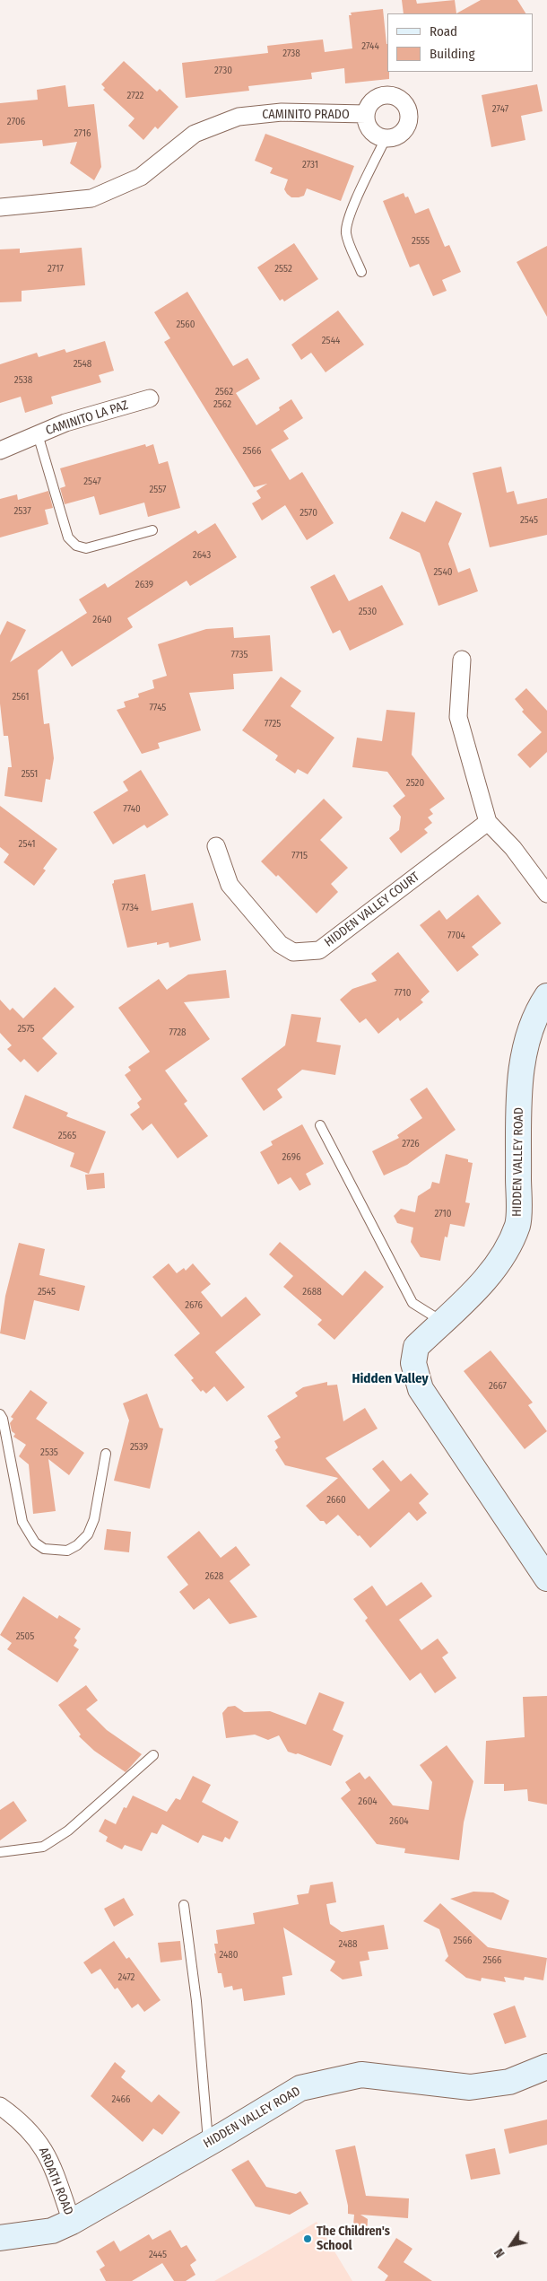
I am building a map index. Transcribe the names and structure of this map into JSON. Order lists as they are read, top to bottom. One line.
{"streets":{"street":["CAMINITO PRADO","CAMINITO LA PAZ","HIDDEN VALLEY COURT","HIDDEN VALLEY ROAD","ARDATH ROAD"]},"crossings":[["HIDDEN VALLEY ROAD","ARDATH ROAD"]],"districts":["Hidden Valley"],"places":["The Children's School"],"house_numbers":["2744","2738","2730","2722","2747","2706","2716","2731","2555","2717","2552","2560","2544","2548","2538","2562","2562","2566","2547","2557","2537","2570","2545","2643","2540","2639","2530","2640","7735","2561","7745","7725","2551","2520","7740","2541","7715","7734","7704","7710","2575","7728","2565","2726","2696","2710","2545","2688","2676","2667","2539","2535","2660","2628","2505","2604","2604","2566","2488","2480","2566","2472","2466","2445"],"legend":["Road","Building"],"north":"bottom left"}
